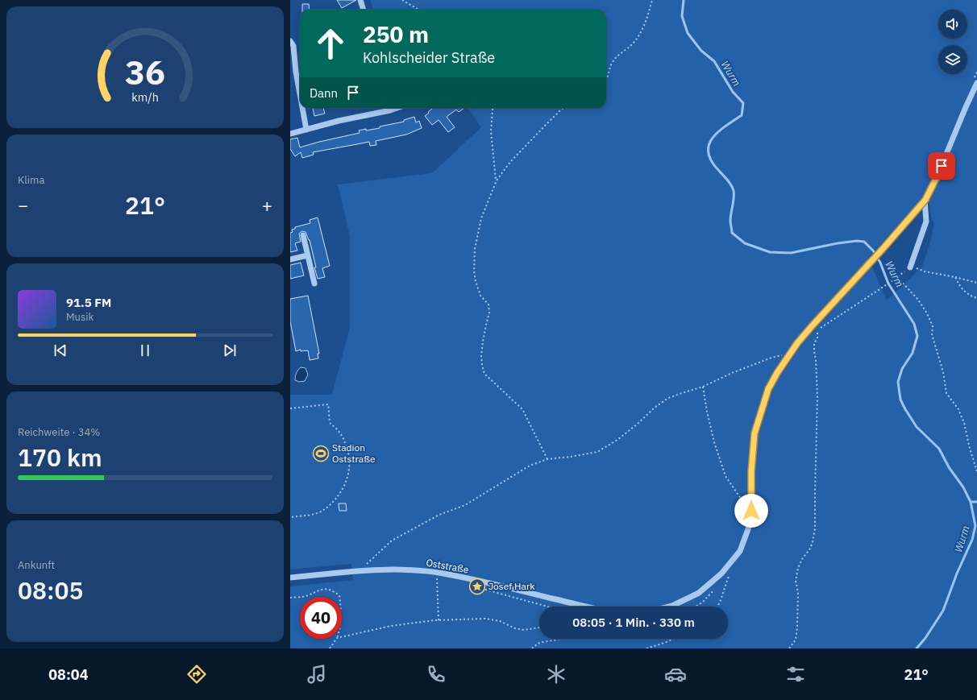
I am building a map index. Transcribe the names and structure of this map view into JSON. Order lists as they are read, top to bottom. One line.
{"streets":{"street":["Oststraße"]},"water":["Wurm"],"places":{"sports":["Stadion Oststraße"],"place":["Josef Hark"]},"page":{"turn":["250 m","Kohlscheider Straße"],"then":"Dann","tile":["Klima",["Reichweite · 34%","170 km"],["Ankunft","08:05"]],"heat":["−","21°","+"],"song":["91.5 FM","Musik"],"limit":"40","trip":"08:05 · 1 Min. · 330 m","tabs":["08:04","21°"],"gauge":["36","km/h"]}}
